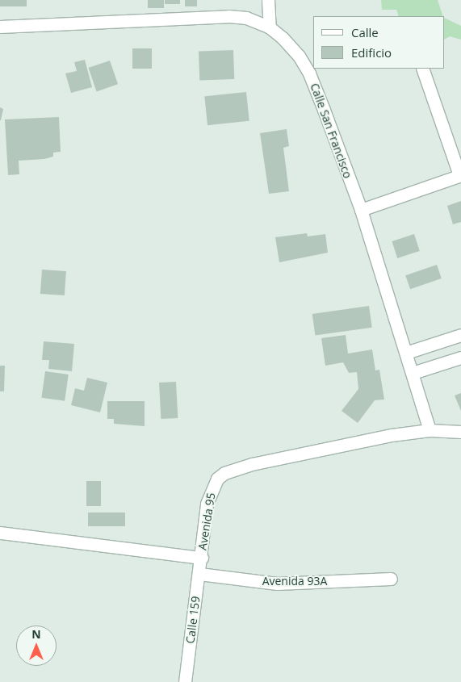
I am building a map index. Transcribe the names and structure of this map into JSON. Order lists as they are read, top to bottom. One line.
{"streets":{"street":["Calle San Francisco","Avenida 95","Avenida 93A","Calle 159"]},"crossings":[["Calle San Francisco","Avenida 95"],["Avenida 95","Calle 159"],["Avenida 93A","Calle 159"]],"legend":["Calle","Edificio"],"north":"top"}
